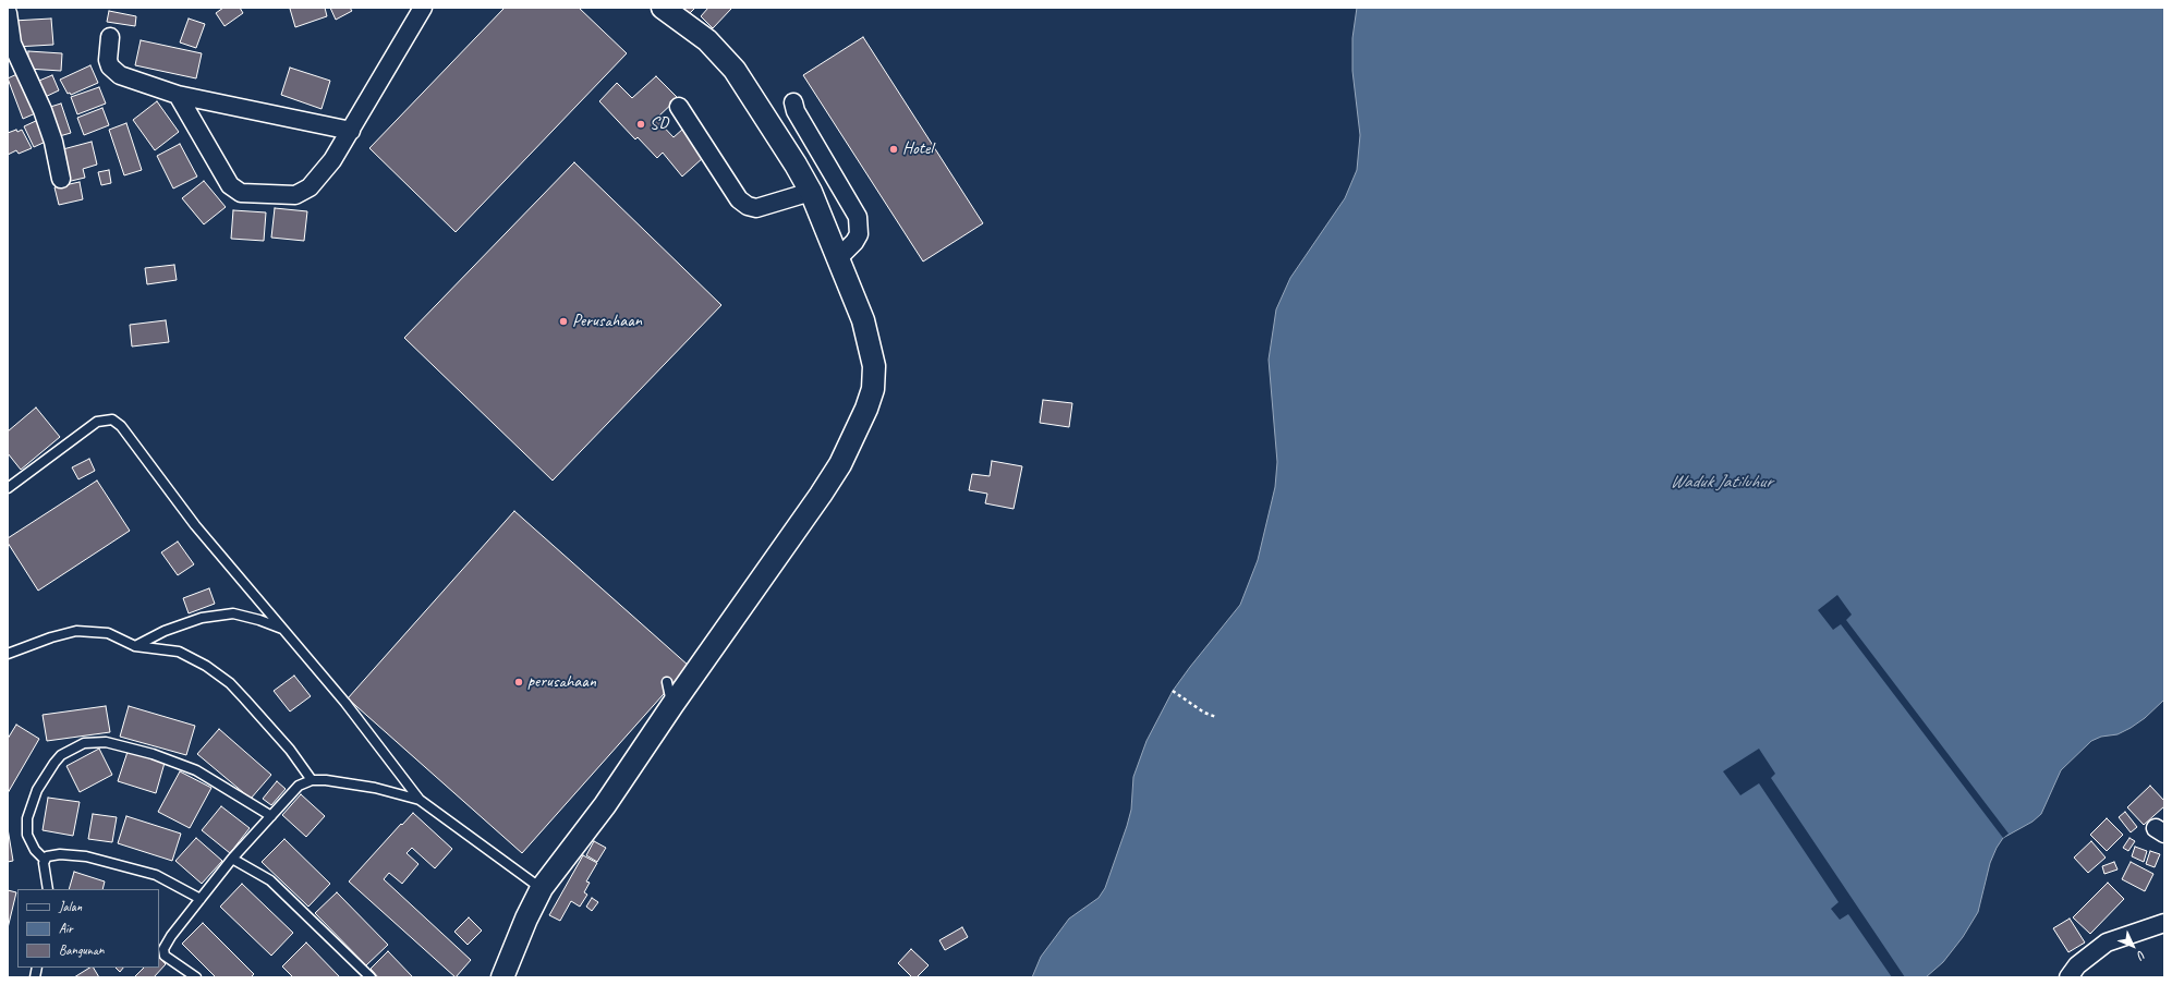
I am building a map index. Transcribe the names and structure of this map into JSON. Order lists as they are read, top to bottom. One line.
{"water":["Waduk Jatiluhur"],"places":["SD","Hotel","Perusahaan","perusahaan"],"legend":["Jalan","Air","Bangunan"],"north":"bottom right"}
